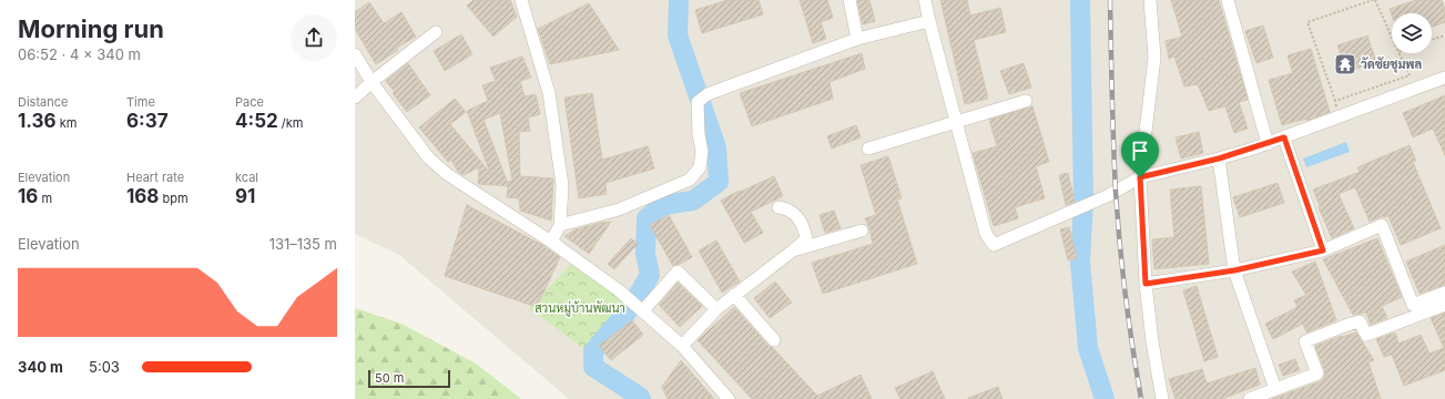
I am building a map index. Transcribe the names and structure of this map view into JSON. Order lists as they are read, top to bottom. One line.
{"parks":["สวนหมู่บ้านพัฒนา"],"places":{"temple":["วัดชัยชุมพล"]},"scale_bar":"50 m","page":{"heading":["Morning run","06:52 · 4 × 340 m"],"stats":[["Distance","1.36 km"],["Time","6:37"],["Pace","4:52 /km"],["Elevation","16 m"],["Heart rate","168 bpm"],["kcal","91"]],"chart":["Elevation","131–135 m"],"list":[{"name":"340 m","note":"5:03"}],"scale":"50 m"}}
